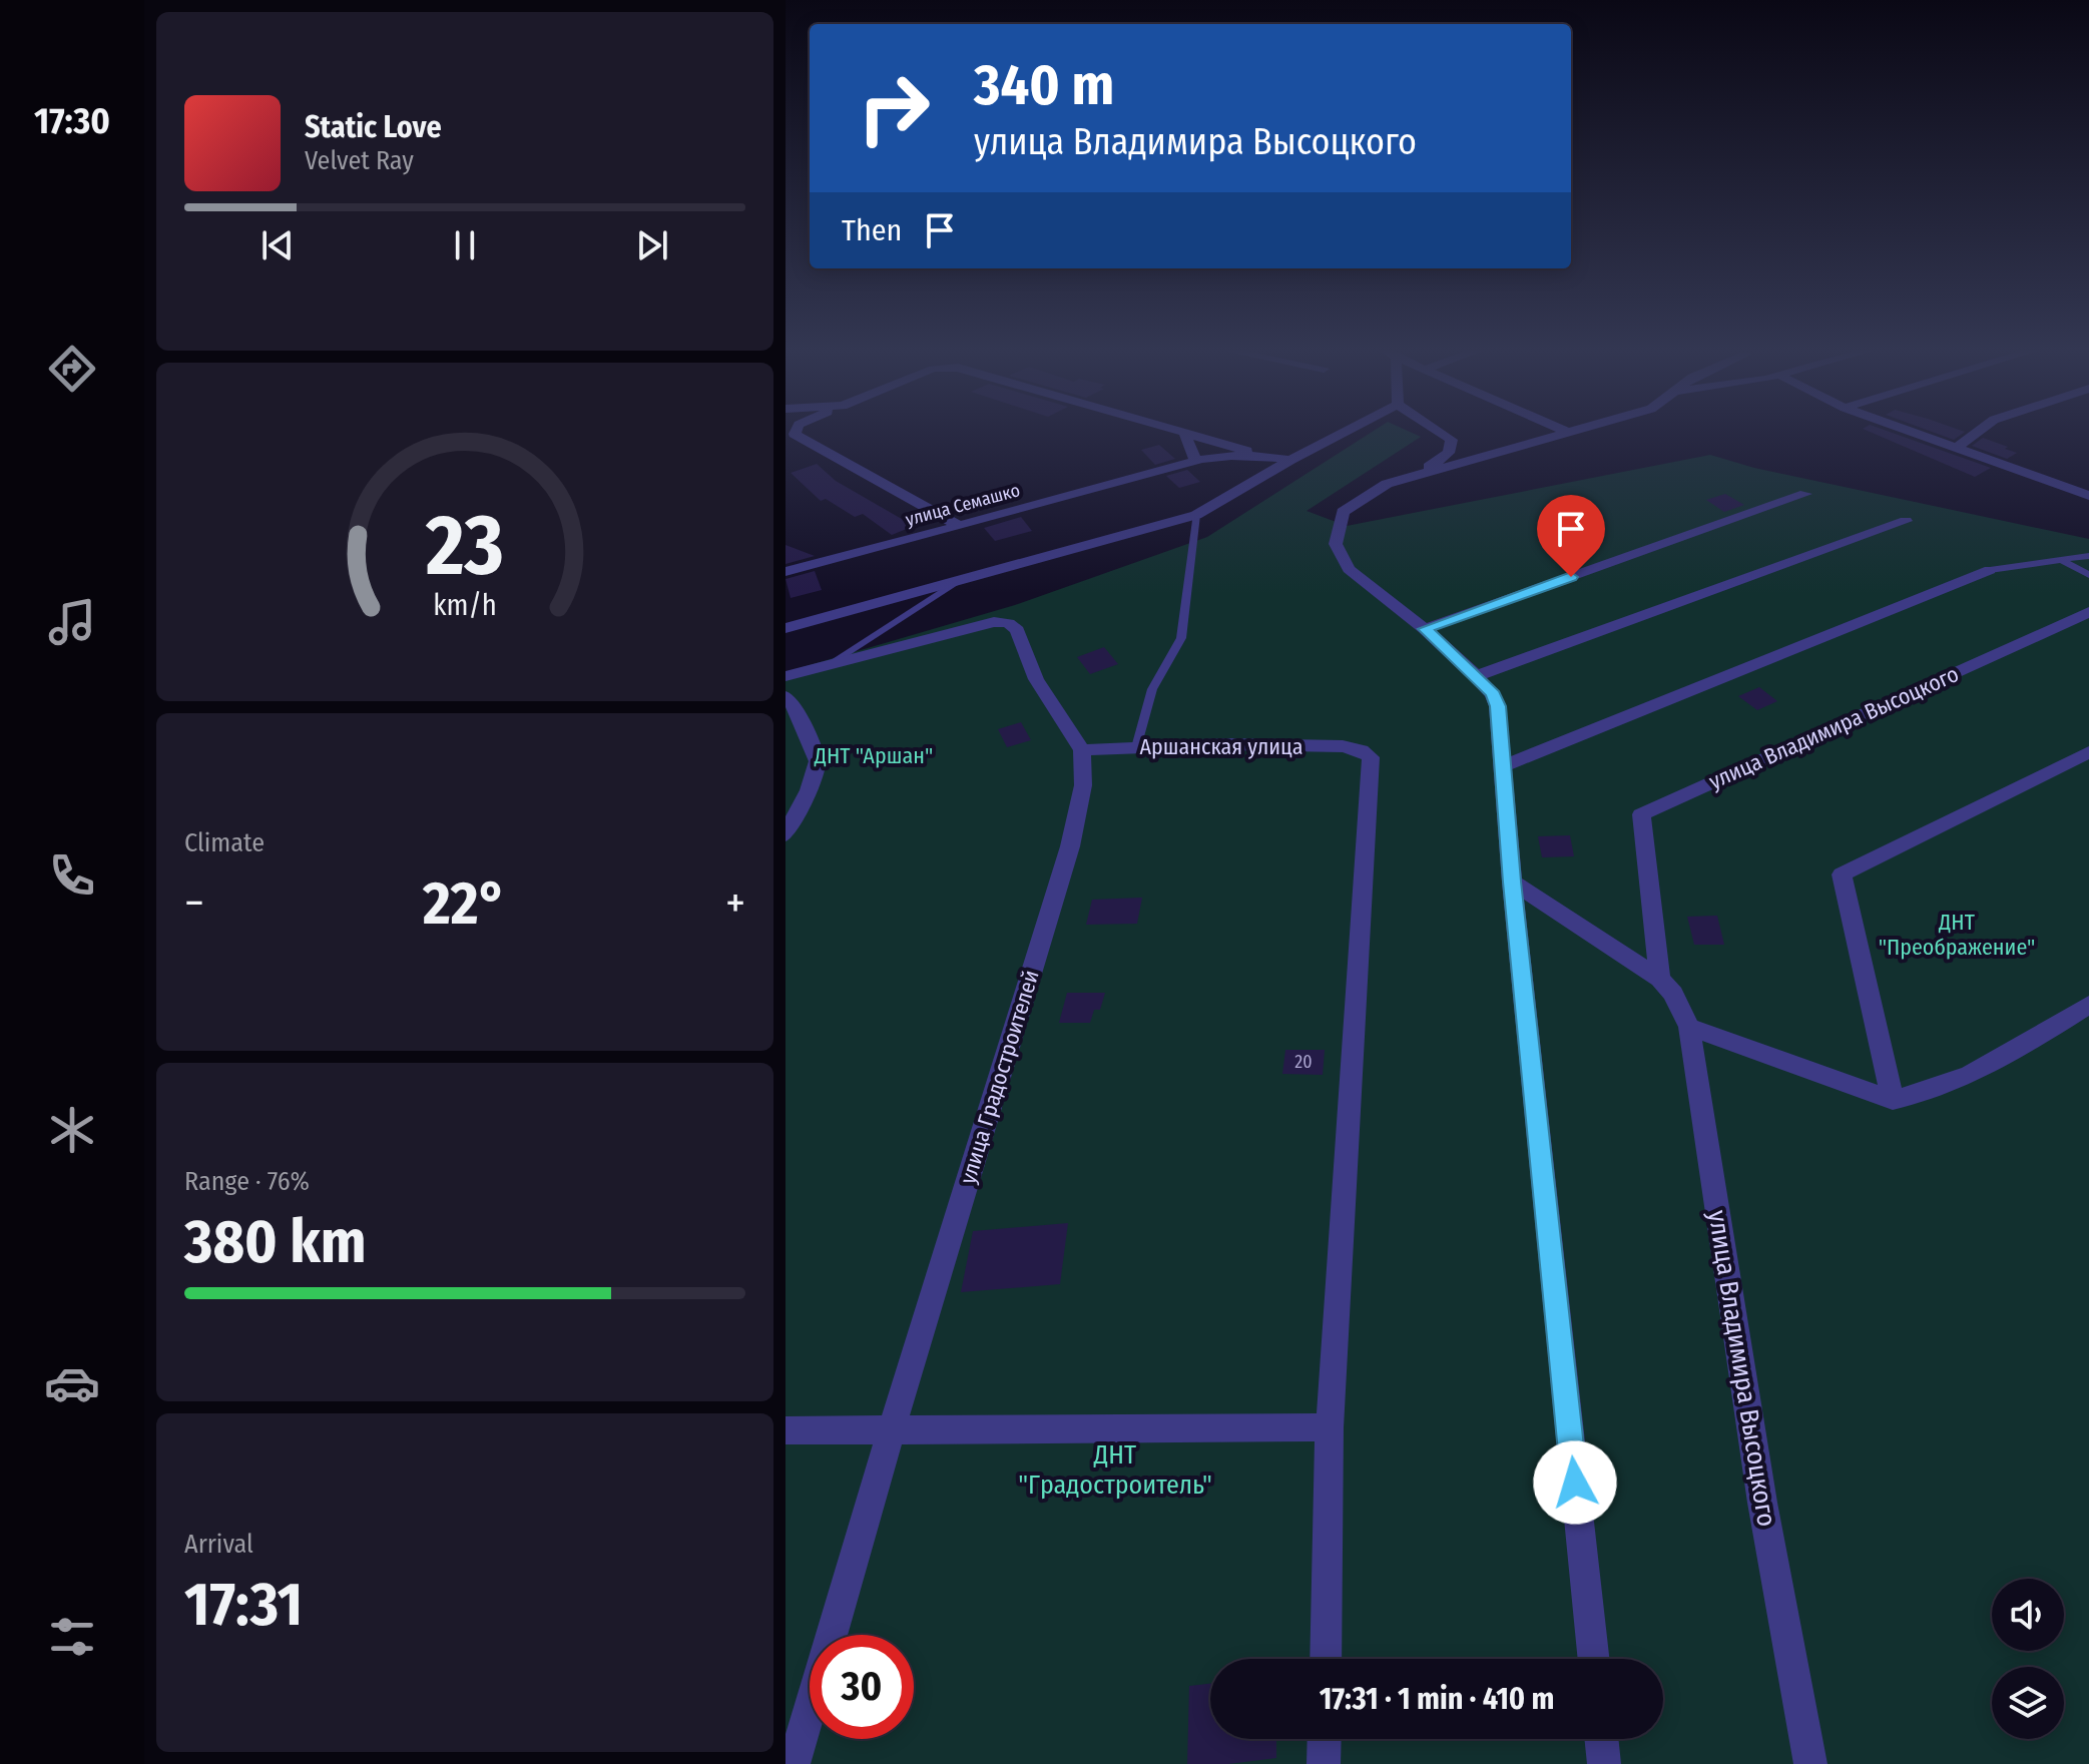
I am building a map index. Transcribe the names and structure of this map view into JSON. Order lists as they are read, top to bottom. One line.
{"streets":{"street":["улица Семашко","улица Владимира Высоцкого","Аршанская улица","улица Градостроителей"]},"crossings":[["Аршанская улица","улица Градостроителей"]],"parks":["ДНТ \"Аршан\"","ДНТ \"Преображение\"","ДНТ \"Градостроитель\""],"house_numbers":["20"],"page":{"tabs":"17:30","turn":["340 m","улица Владимира Высоцкого"],"song":["Static Love","Velvet Ray"],"then":"Then","tile":["Climate",["Range · 76%","380 km"],["Arrival","17:31"]],"heat":["−","22°","+"],"limit":"30","trip":"17:31 · 1 min · 410 m","gauge":["23","km/h"]}}
